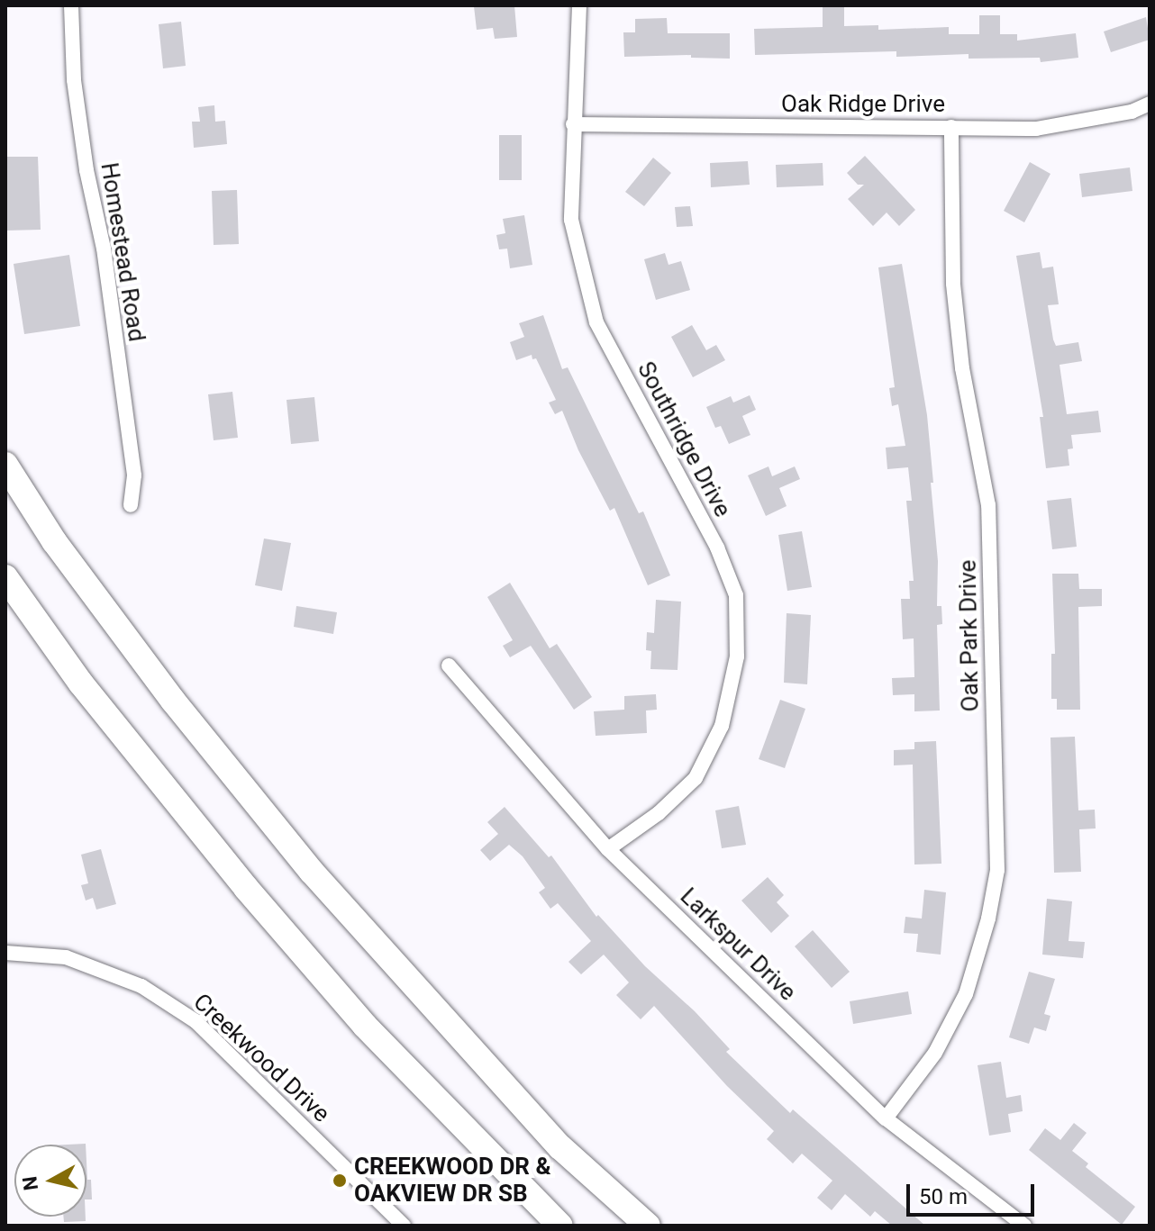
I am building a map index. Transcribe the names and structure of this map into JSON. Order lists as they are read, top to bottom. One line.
{"streets":{"street":["Oak Ridge Drive","Homestead Road","Southridge Drive","Oak Park Drive","Larkspur Drive","Creekwood Drive"]},"crossings":[["Oak Ridge Drive","Southridge Drive"],["Oak Ridge Drive","Oak Park Drive"],["Southridge Drive","Larkspur Drive"],["Oak Park Drive","Larkspur Drive"]],"places":["CREEKWOOD DR & OAKVIEW DR SB"],"scale_bar":"50 m","north":"left"}
